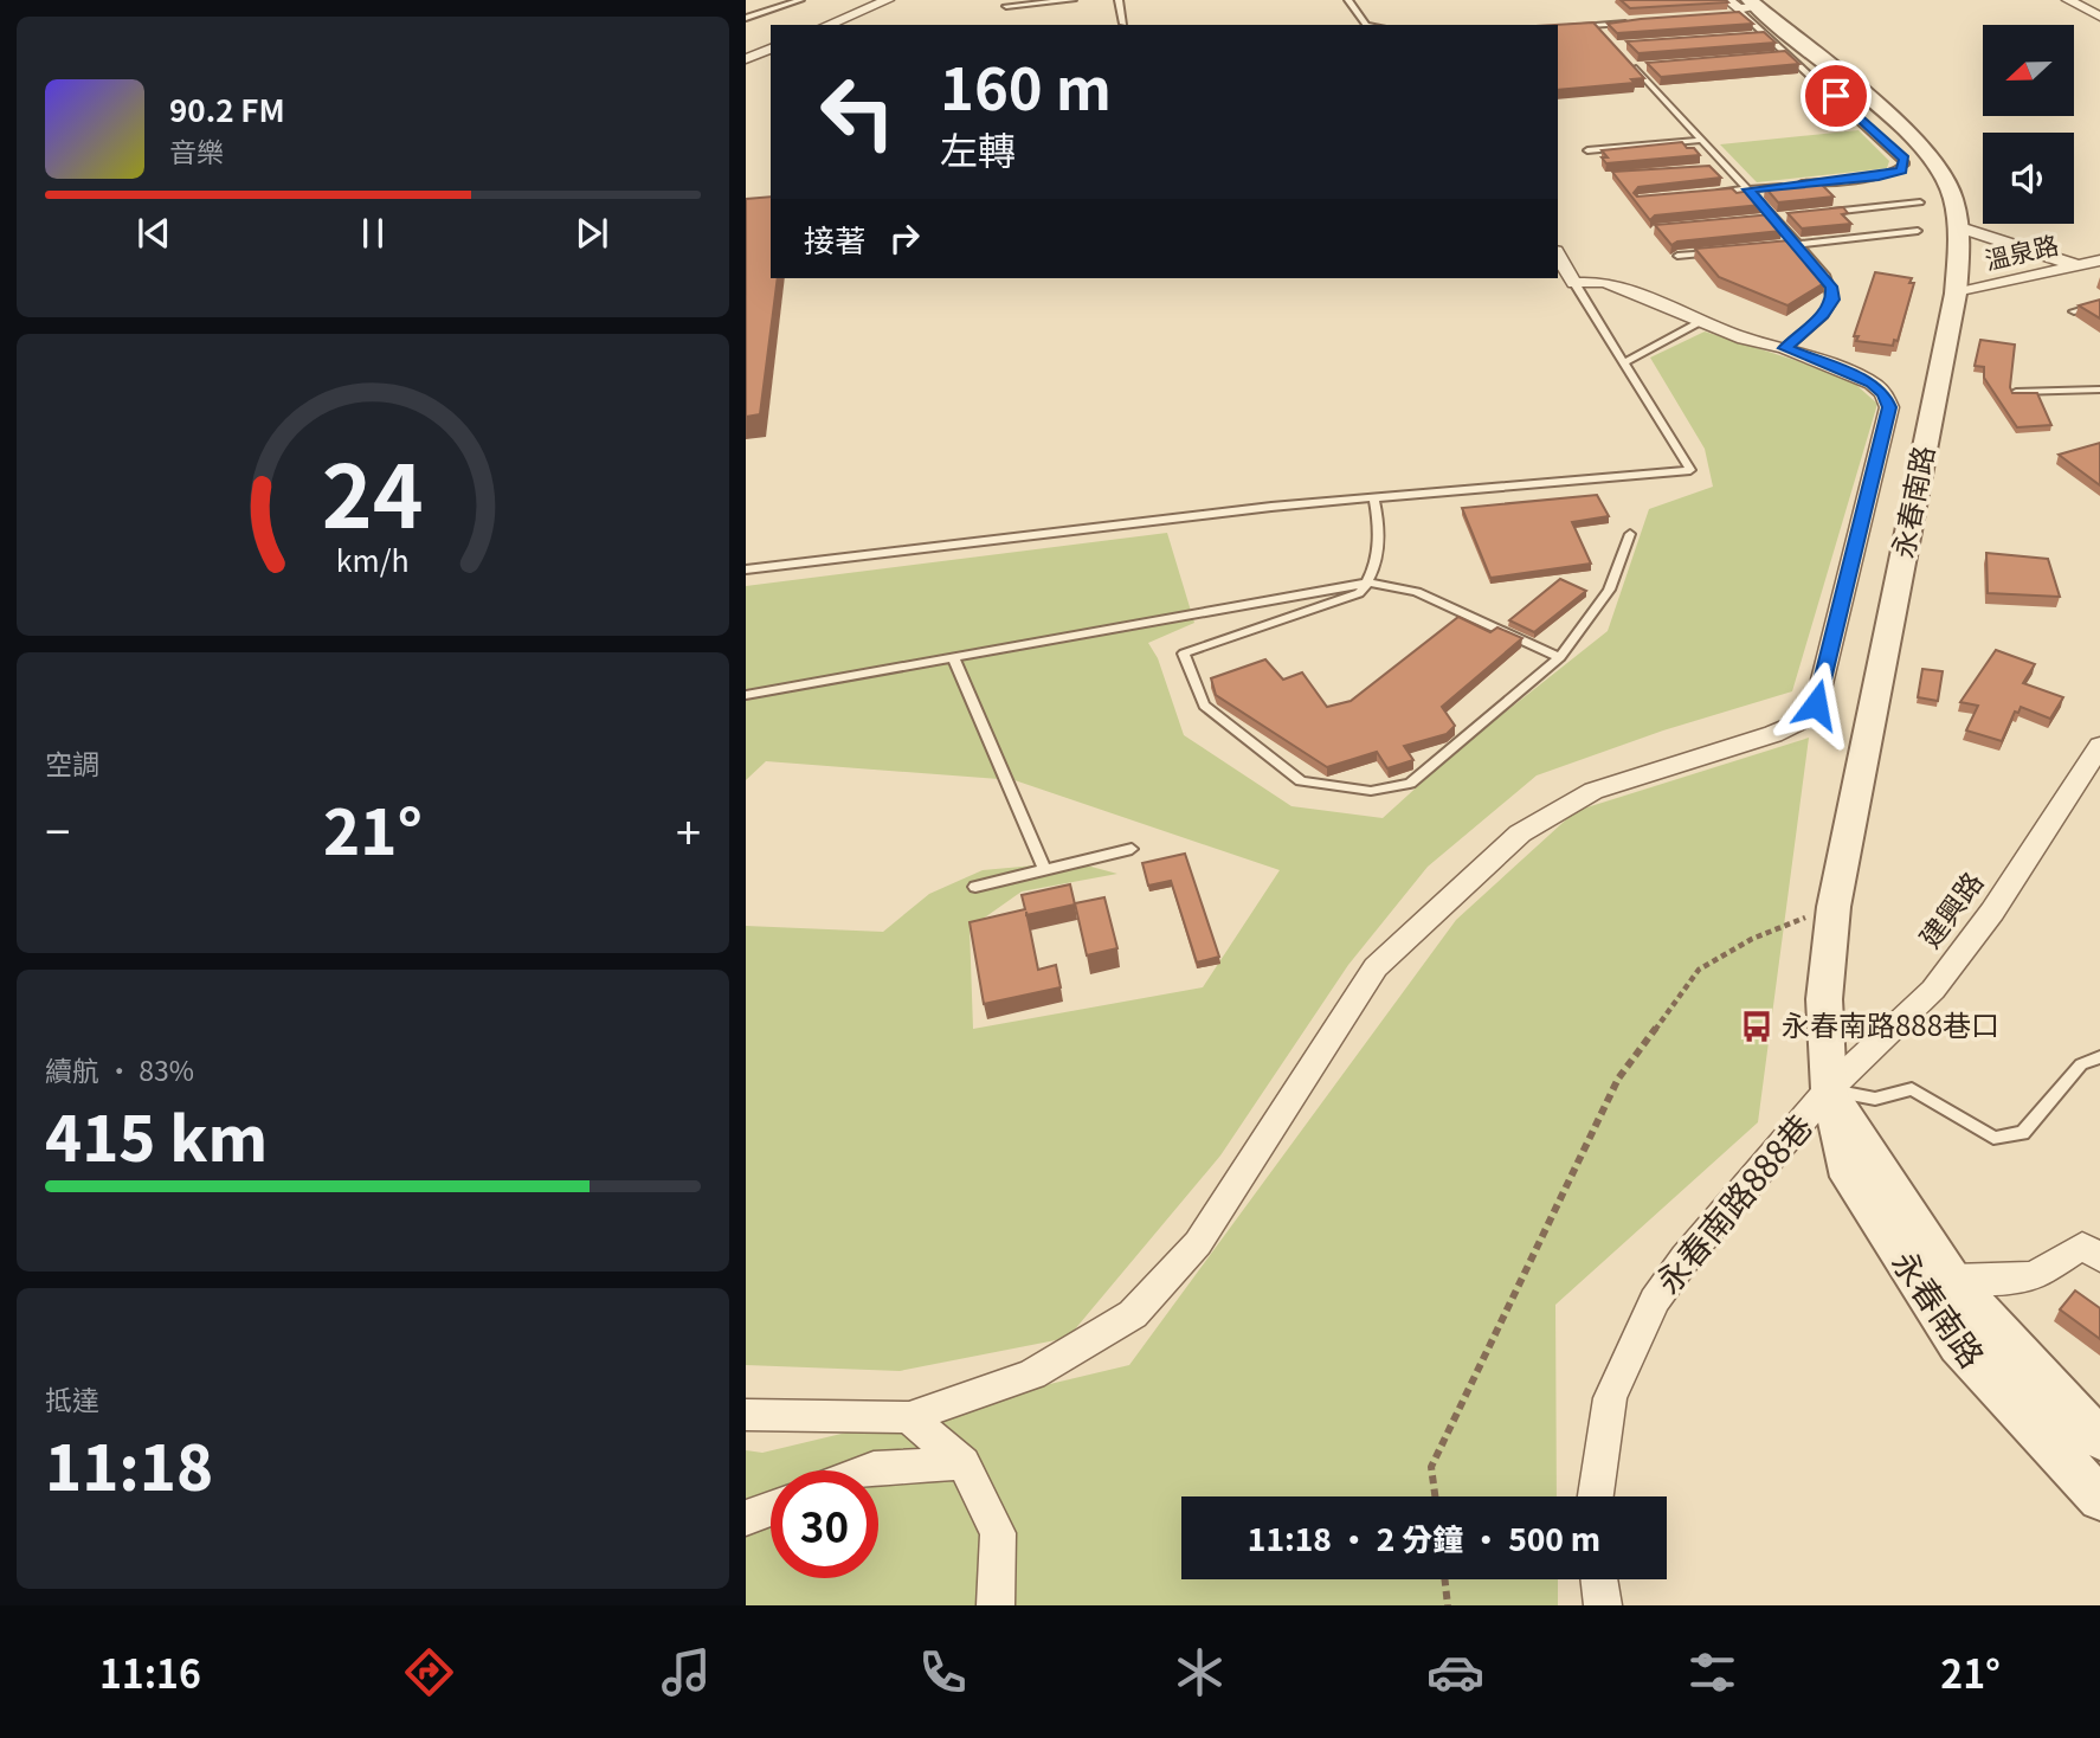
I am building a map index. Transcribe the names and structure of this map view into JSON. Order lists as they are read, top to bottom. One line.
{"streets":{"street":["溫泉路","永春南路","建興路","永春南路888巷"]},"crossings":[["溫泉路","永春南路"],["永春南路","建興路"],["永春南路","永春南路888巷"],["建興路","永春南路888巷"]],"places":{"bus stop":["永春南路888巷口"]},"north":"left","page":{"turn":["160 m","左轉"],"song":["90.2 FM","音樂"],"then":"接著","tile":["空調",["續航 · 83%","415 km"],["抵達","11:18"]],"heat":["−","21°","+"],"limit":"30","trip":"11:18 · 2 分鐘 · 500 m","tabs":["11:16","21°"],"gauge":["24","km/h"]}}
